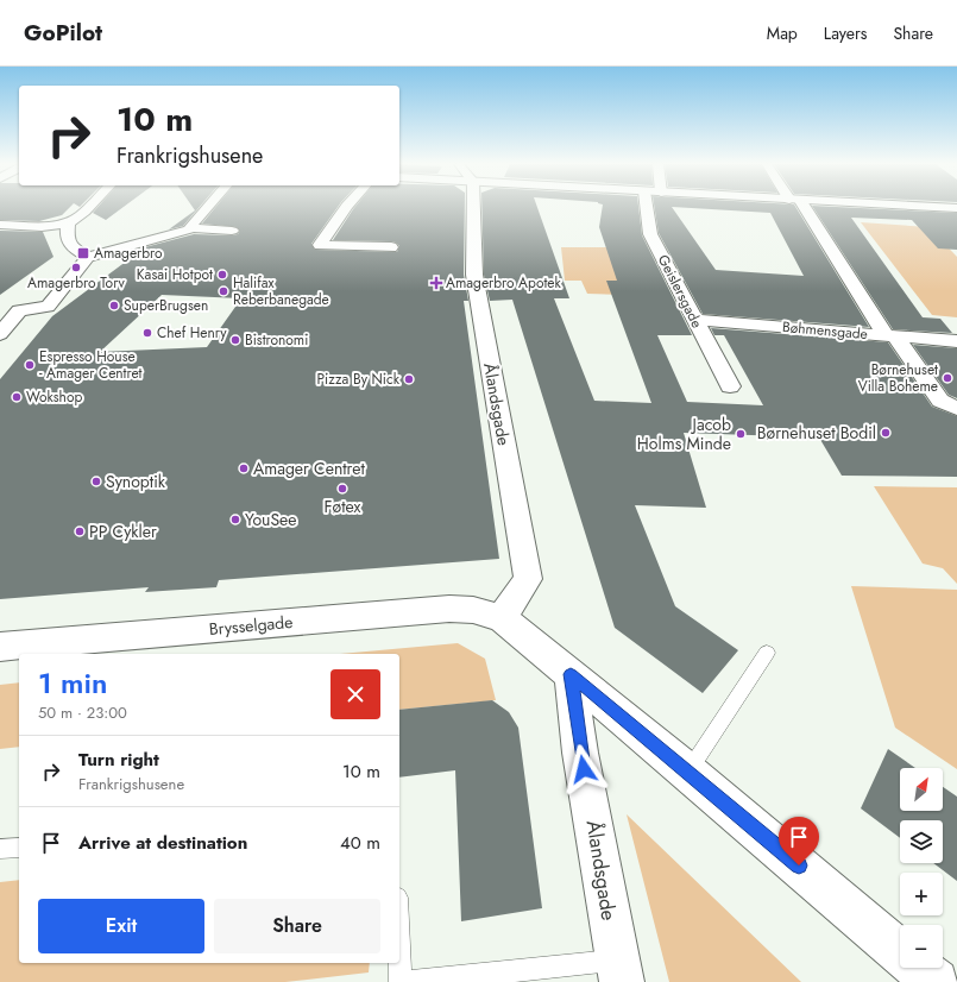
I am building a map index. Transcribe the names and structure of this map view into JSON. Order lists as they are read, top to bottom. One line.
{"streets":{"street":["Geislersgade","Bøhmensgade","Ålandsgade","Brysselgade"]},"crossings":[["Geislersgade","Bøhmensgade"],["Ålandsgade","Brysselgade"]],"places":{"transit":["Amagerbro"],"other":["Amagerbro Torv","Kasai Hotpot","Halifax Reberbanegade","SuperBrugsen","Chef Henry","Bistronomi","Espresso House - Amager Centret","Børnehuset Villa Boheme","Pizza By Nick","Wokshop","Børnehuset Bodil","Jacob Holms Minde","Amager Centret","Synoptik","Føtex","YouSee","PP Cykler"],"health":["Amagerbro Apotek"]},"north":"top right","page":{"header":"GoPilot","nav":["Map","Layers","Share"],"turn":["10 m","Frankrigshusene"],"heading":["1 min","50 m · 23:00"],"list":[{"name":"Turn right","note":"Frankrigshusene","value":"10 m"},{"name":"Arrive at destination","value":"40 m"}],"map_buttons":["+","−"],"buttons":["Exit","Share"]}}
